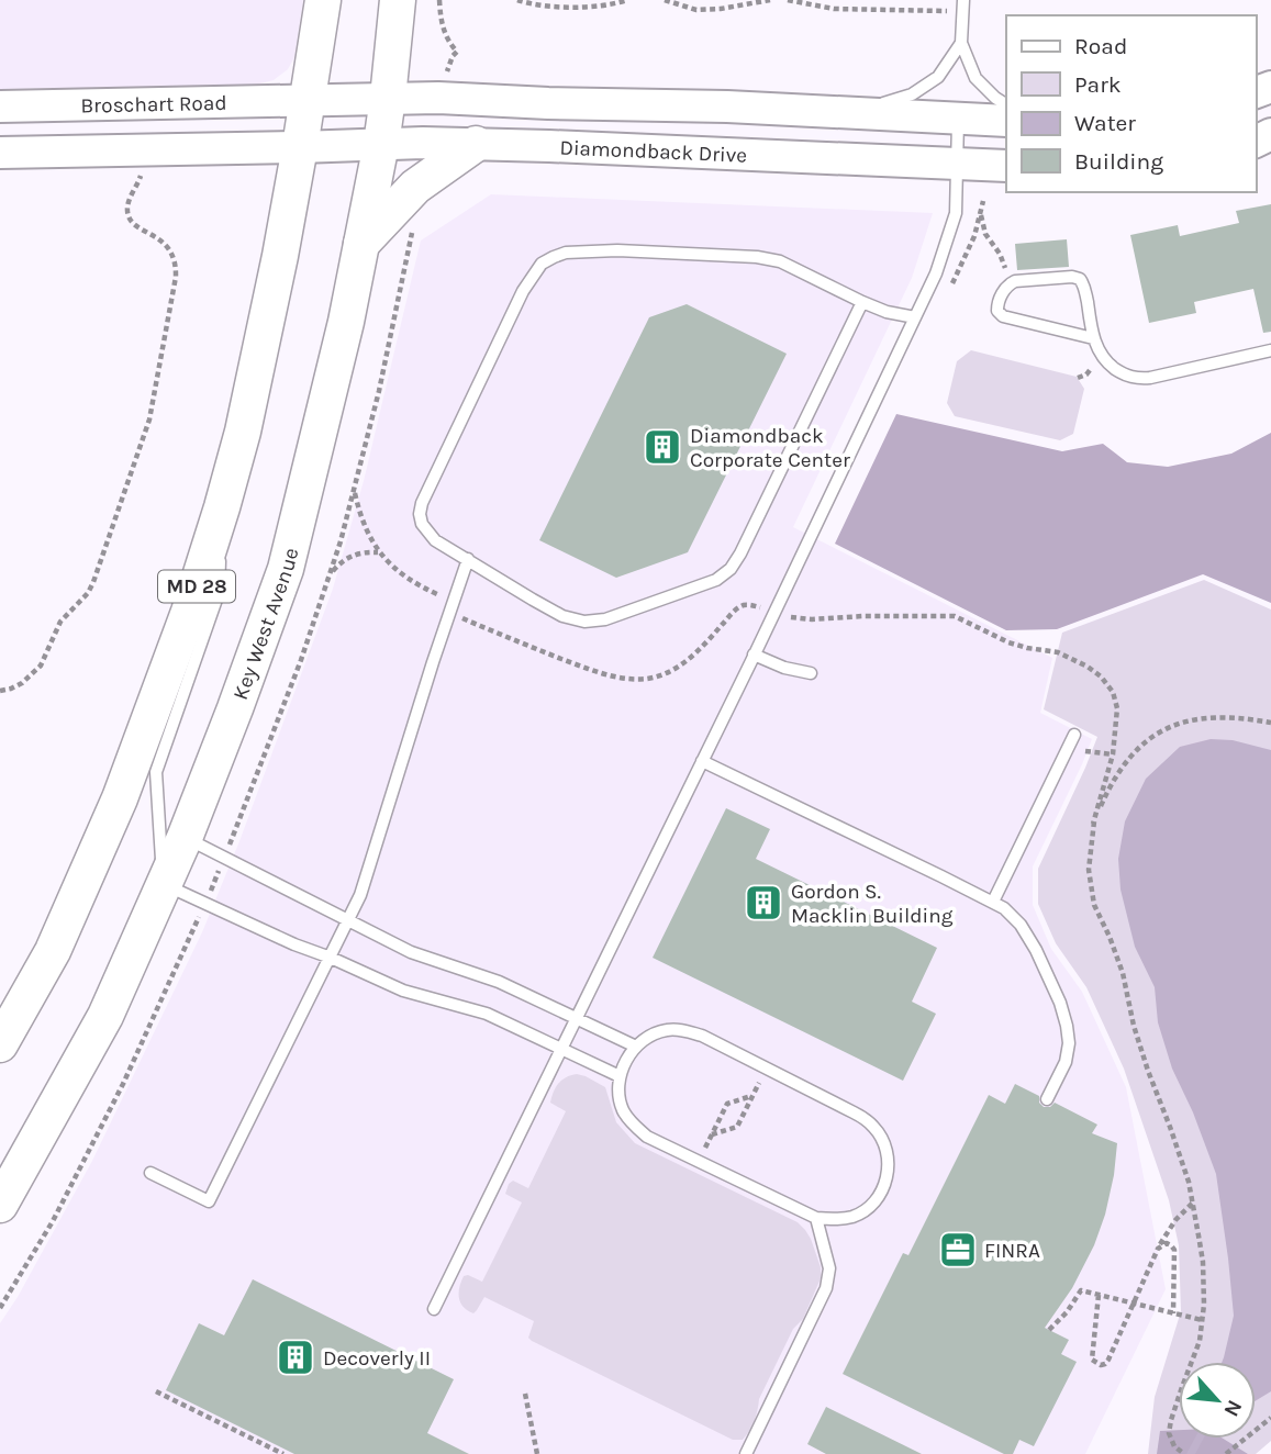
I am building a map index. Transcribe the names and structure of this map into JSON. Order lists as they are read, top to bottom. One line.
{"streets":{"main road":["MD 28","Key West Avenue"],"street":["Broschart Road","Diamondback Drive"]},"crossings":[["Broschart Road","Diamondback Drive"],["Broschart Road","MD 28"],["Diamondback Drive","MD 28"],["Diamondback Drive","Key West Avenue"]],"places":{"building":["Diamondback Corporate Center","Gordon S. Macklin Building","Decoverly II"],"office":["FINRA"]},"legend":["Road","Park","Water","Building"],"north":"bottom right"}
